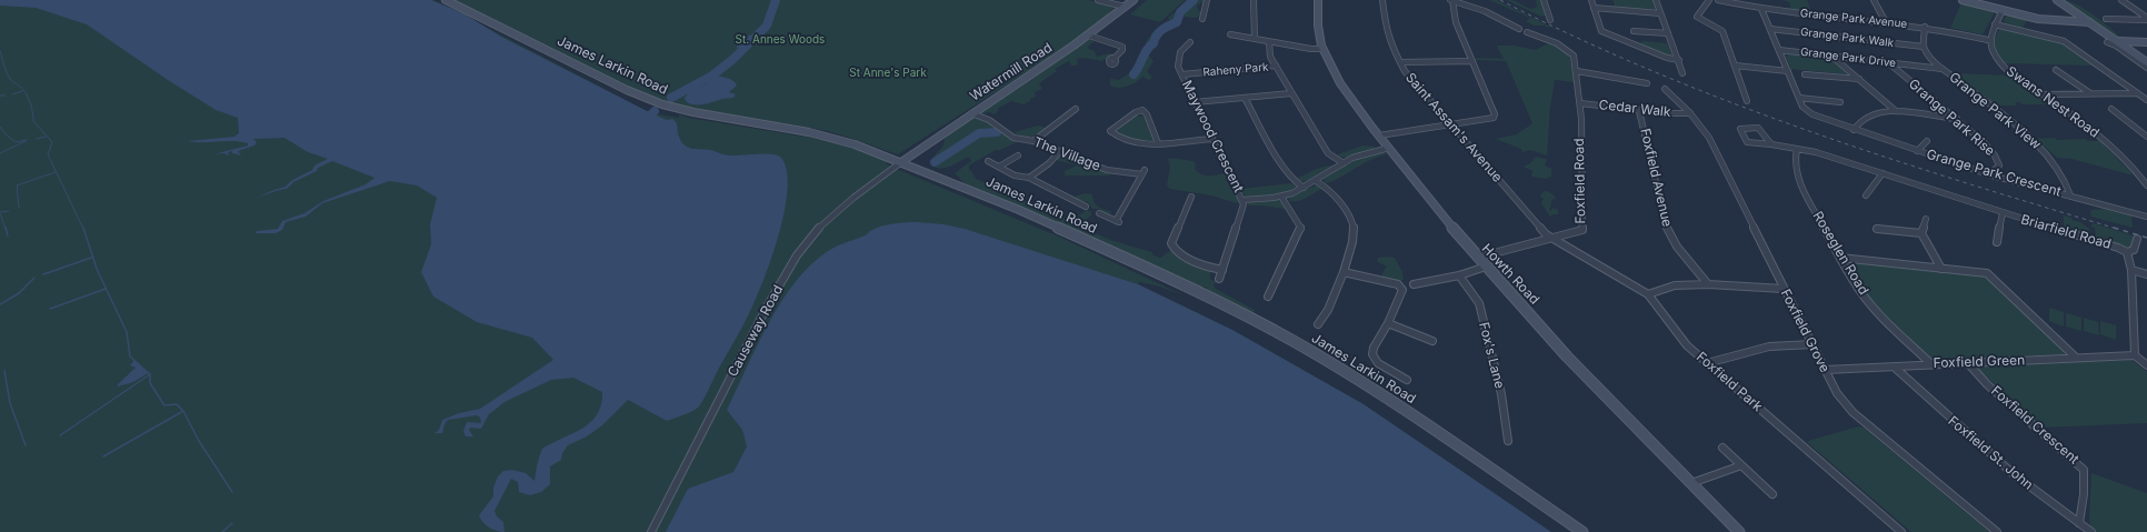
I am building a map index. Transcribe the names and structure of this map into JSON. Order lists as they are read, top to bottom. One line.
{"streets":{"main road":["James Larkin Road","Watermill Road","Howth Road"],"street":["Grange Park Avenue","Grange Park Walk","Grange Park Drive","Raheny Park","Swans Nest Road","Cedar Walk","Grange Park View","Grange Park Rise","Saint Assam's Avenue","Maywood Crescent","The Village","Grange Park Crescent","Foxfield Avenue","Foxfield Road","Briarfield Road","Roseglen Road","Causeway Road","Foxfield Grove","Fox's Lane","Foxfield Green","Foxfield Park","Foxfield Crescent","Foxfield St. John"]},"crossings":[["Grange Park Avenue","Swans Nest Road"],["Grange Park Avenue","Grange Park Crescent"],["Grange Park Walk","Grange Park View"],["Grange Park Walk","Grange Park Crescent"],["Grange Park Drive","Grange Park View"],["Grange Park Drive","Grange Park Rise"],["Grange Park Drive","Grange Park Crescent"],["James Larkin Road","Watermill Road"],["James Larkin Road","Causeway Road"],["Raheny Park","Maywood Crescent"],["Watermill Road","The Village"],["Watermill Road","Causeway Road"],["Cedar Walk","Foxfield Avenue"],["Cedar Walk","Foxfield Road"],["Cedar Walk","Foxfield Grove"],["Grange Park View","Grange Park Crescent"],["Grange Park Rise","Grange Park Crescent"],["Saint Assam's Avenue","Foxfield Road"],["Saint Assam's Avenue","Foxfield Park"],["Foxfield Road","Howth Road"],["Foxfield Road","Foxfield Park"],["Briarfield Road","Roseglen Road"],["Roseglen Road","Foxfield Green"],["Foxfield Grove","Foxfield Green"],["Foxfield Green","Foxfield Crescent"],["Foxfield Green","Foxfield St. John"],["Foxfield Crescent","Foxfield St. John"]],"parks":["St. Annes Woods","St Anne's Park"]}
